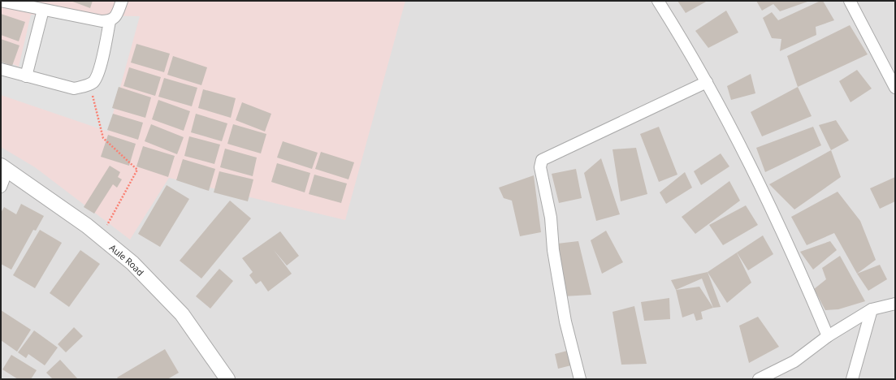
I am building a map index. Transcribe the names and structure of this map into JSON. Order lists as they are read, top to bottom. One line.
{"streets":{"street":["Aule Road"]}}
